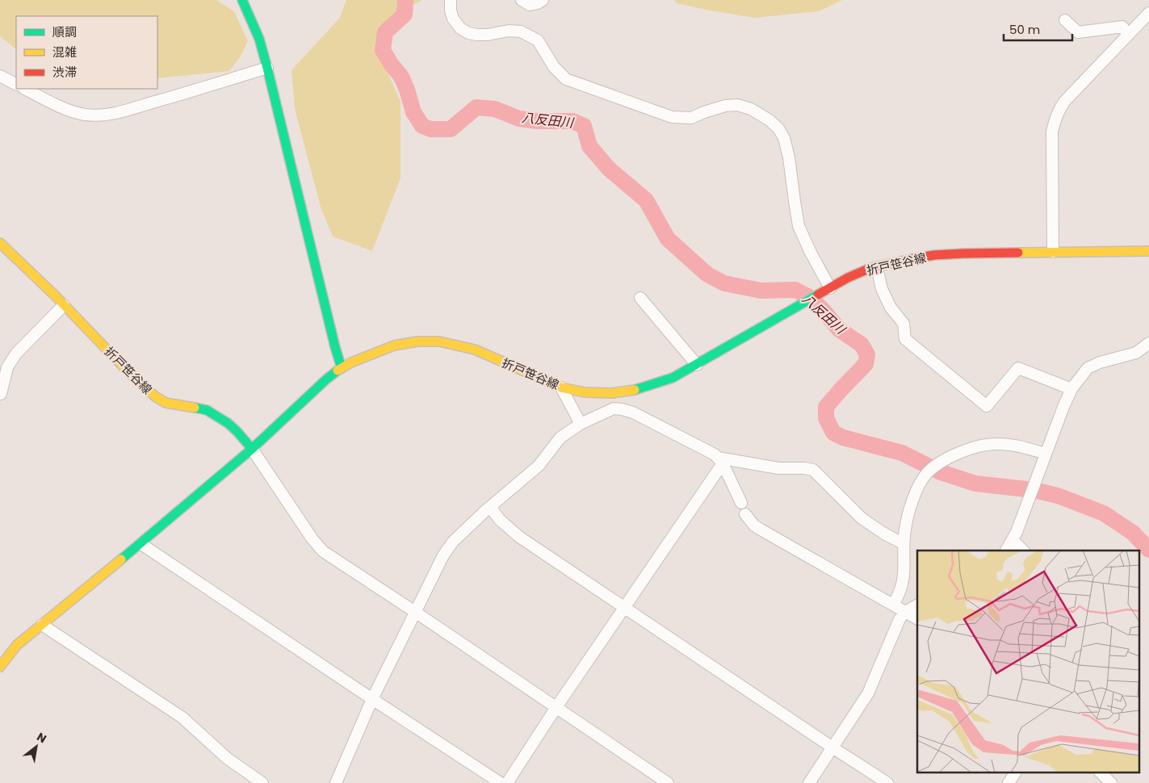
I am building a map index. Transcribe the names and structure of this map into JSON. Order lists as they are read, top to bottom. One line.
{"streets":{"main road":["折戸笹谷線"]},"water":["八反田川"],"legend":["順調","混雑","渋滞"],"scale_bar":"50 m","north":"top right"}
